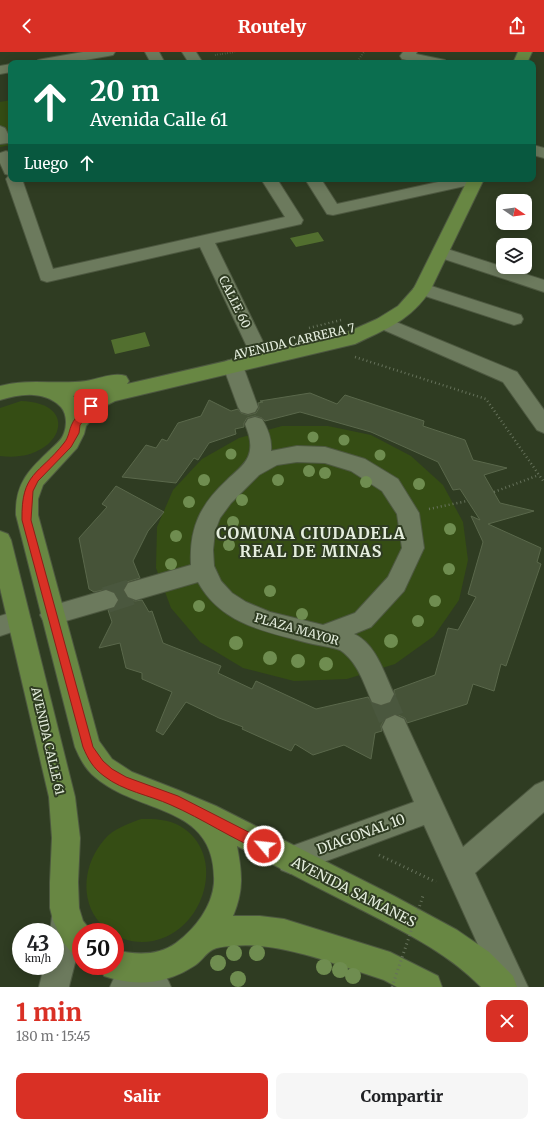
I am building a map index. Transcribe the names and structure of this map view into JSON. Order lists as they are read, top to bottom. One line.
{"streets":{"main road":["AVENIDA CARRERA 7","AVENIDA CALLE 61","AVENIDA SAMANES"],"street":["CALLE 60","PLAZA MAYOR","DIAGONAL 10"]},"crossings":[["CALLE 60","AVENIDA CARRERA 7"],["AVENIDA CARRERA 7","PLAZA MAYOR"],["DIAGONAL 10","AVENIDA SAMANES"]],"districts":["COMUNA CIUDADELA REAL DE MINAS"],"north":"right","page":{"header":"Routely","turn":["20 m","Avenida Calle 61"],"then":"Luego","speed":"43 km/h","limit":"50","heading":["1 min","180 m · 15:45"],"buttons":["Salir","Compartir"]}}
